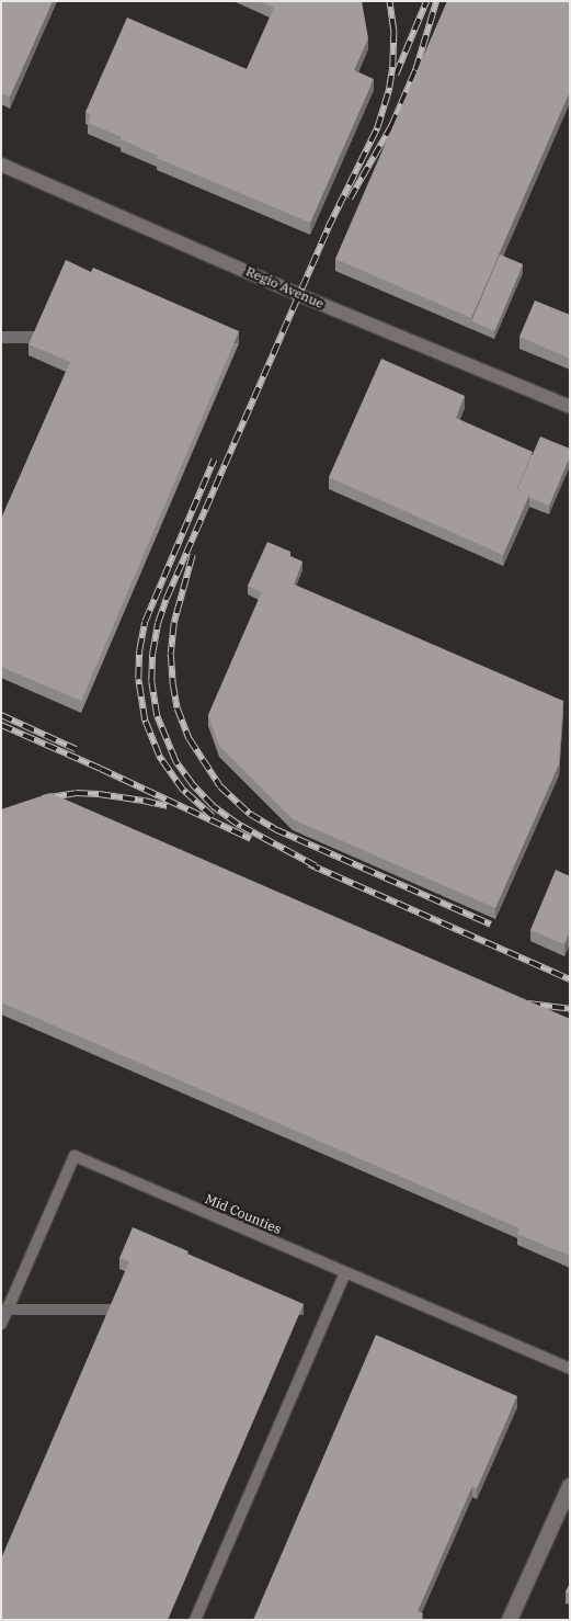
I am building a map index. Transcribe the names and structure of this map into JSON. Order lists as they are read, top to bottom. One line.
{"streets":{"street":["Regio Avenue","Mid Counties"]}}
